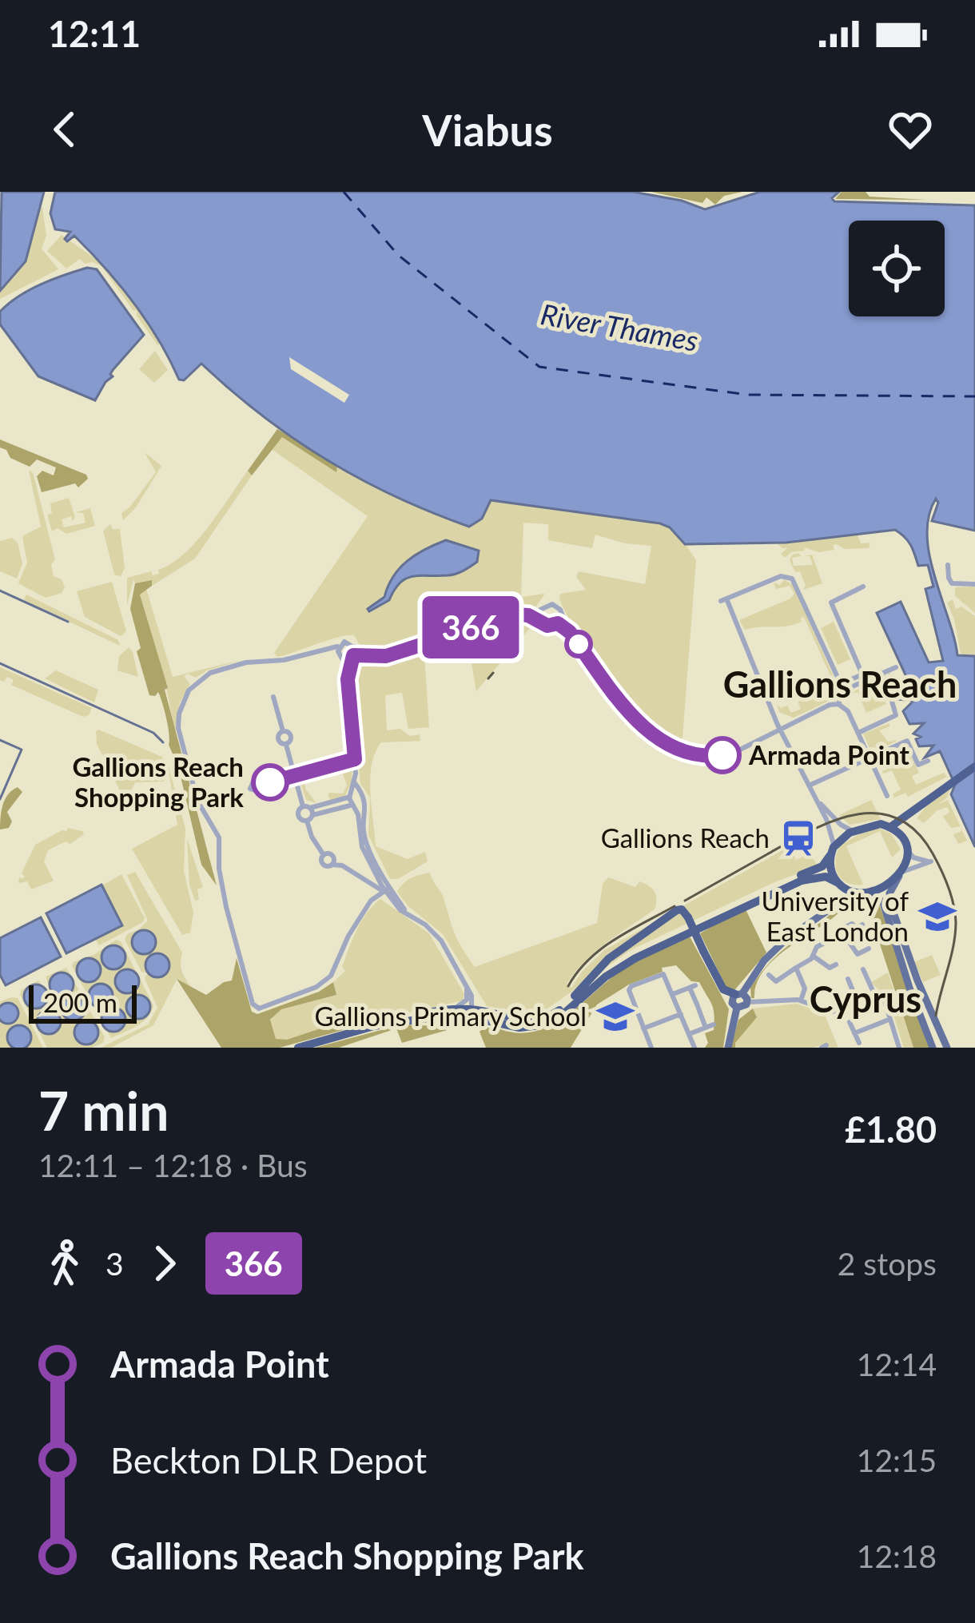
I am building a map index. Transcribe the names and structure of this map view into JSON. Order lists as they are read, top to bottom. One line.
{"districts":["Gallions Reach","Cyprus"],"water":["River Thames"],"places":{"other":["Armada Point","Gallions Reach Shopping Park"],"station":["Gallions Reach"],"school or university":["University of East London","Gallions Primary School"]},"lines":["bus line 366"],"scale_bar":"200 m","page":{"status":"12:11","header":"Viabus","on_map":"366","scale":"200 m","heading":["7 min","12:11 – 12:18 · Bus","£1.80"],"legs":["3","366","2 stops"],"list":[{"name":"Armada Point","value":"12:14"},{"name":"Beckton DLR Depot","value":"12:15"},{"name":"Gallions Reach Shopping Park","value":"12:18"}]}}
